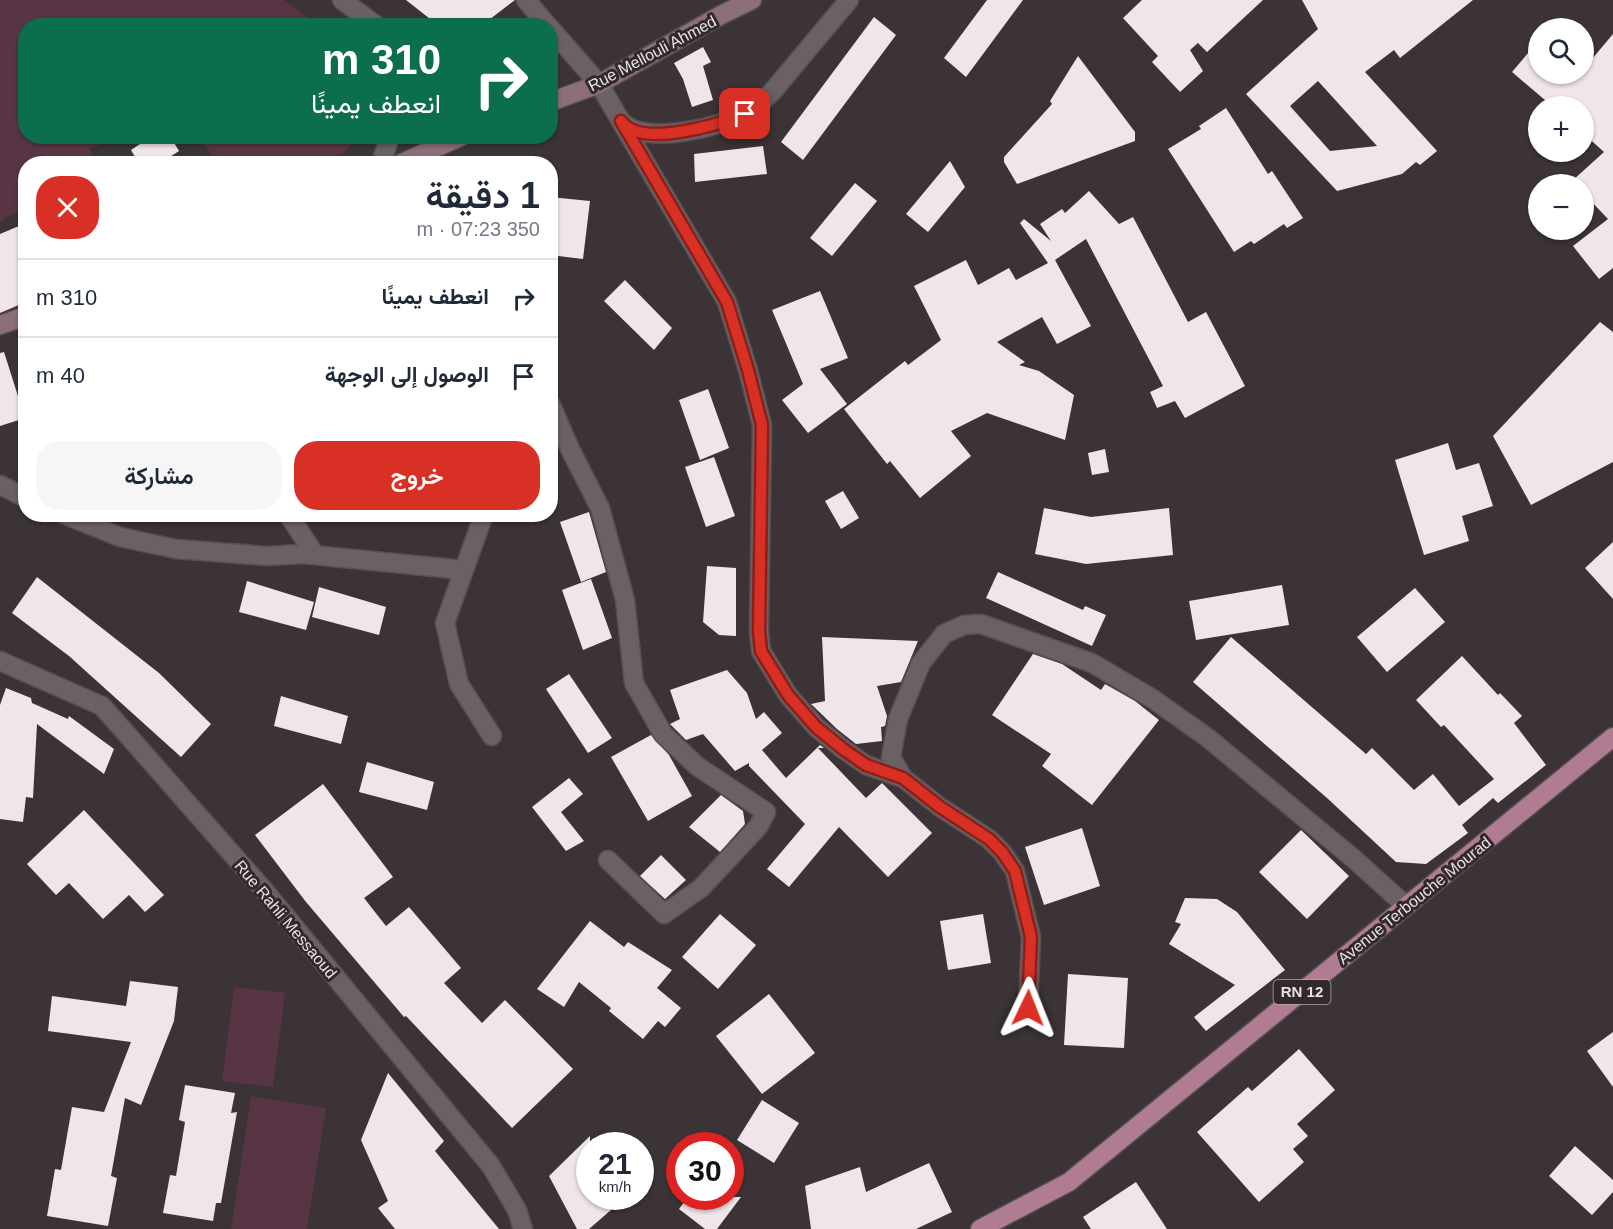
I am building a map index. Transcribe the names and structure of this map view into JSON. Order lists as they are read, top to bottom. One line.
{"streets":{"main road":["Avenue Terbouche Mourad","RN 12"],"street":["Rue Mellouli Ahmed","Rue Rahli Messaoud"]},"page":{"map_buttons":["+","−"],"turn":["310 m","انعطف يمينًا"],"heading":["1 دقيقة","350 m · 07:23"],"list":[{"name":"انعطف يمينًا","value":"310 m"},{"name":"الوصول إلى الوجهة","value":"40 m"}],"buttons":["خروج","مشاركة"],"speed":"21 km/h","limit":"30"}}
